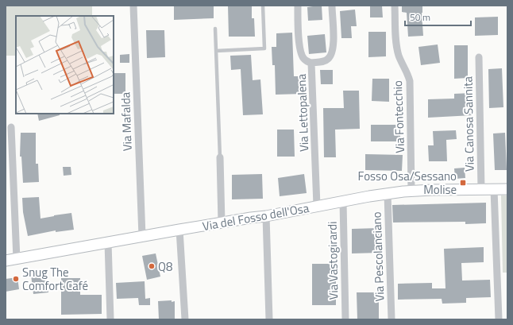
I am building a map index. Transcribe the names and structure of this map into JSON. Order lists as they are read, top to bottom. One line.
{"streets":{"street":["Via Lettopalena","Via Fontecchio","Via Mafalda","Via Canosa Sannita","Via del Fosso dell'Osa","Via Pescolanciano","Via Vastogirardi"]},"crossings":[["Via Lettopalena","Via del Fosso dell'Osa"],["Via Fontecchio","Via del Fosso dell'Osa"],["Via Mafalda","Via del Fosso dell'Osa"],["Via Canosa Sannita","Via del Fosso dell'Osa"],["Via del Fosso dell'Osa","Via Pescolanciano"],["Via del Fosso dell'Osa","Via Vastogirardi"]],"places":{"transit":["Fosso Osa/Sessano Molise"],"other":["Q8","Snug The Comfort Café"]},"scale_bar":"50 m"}
